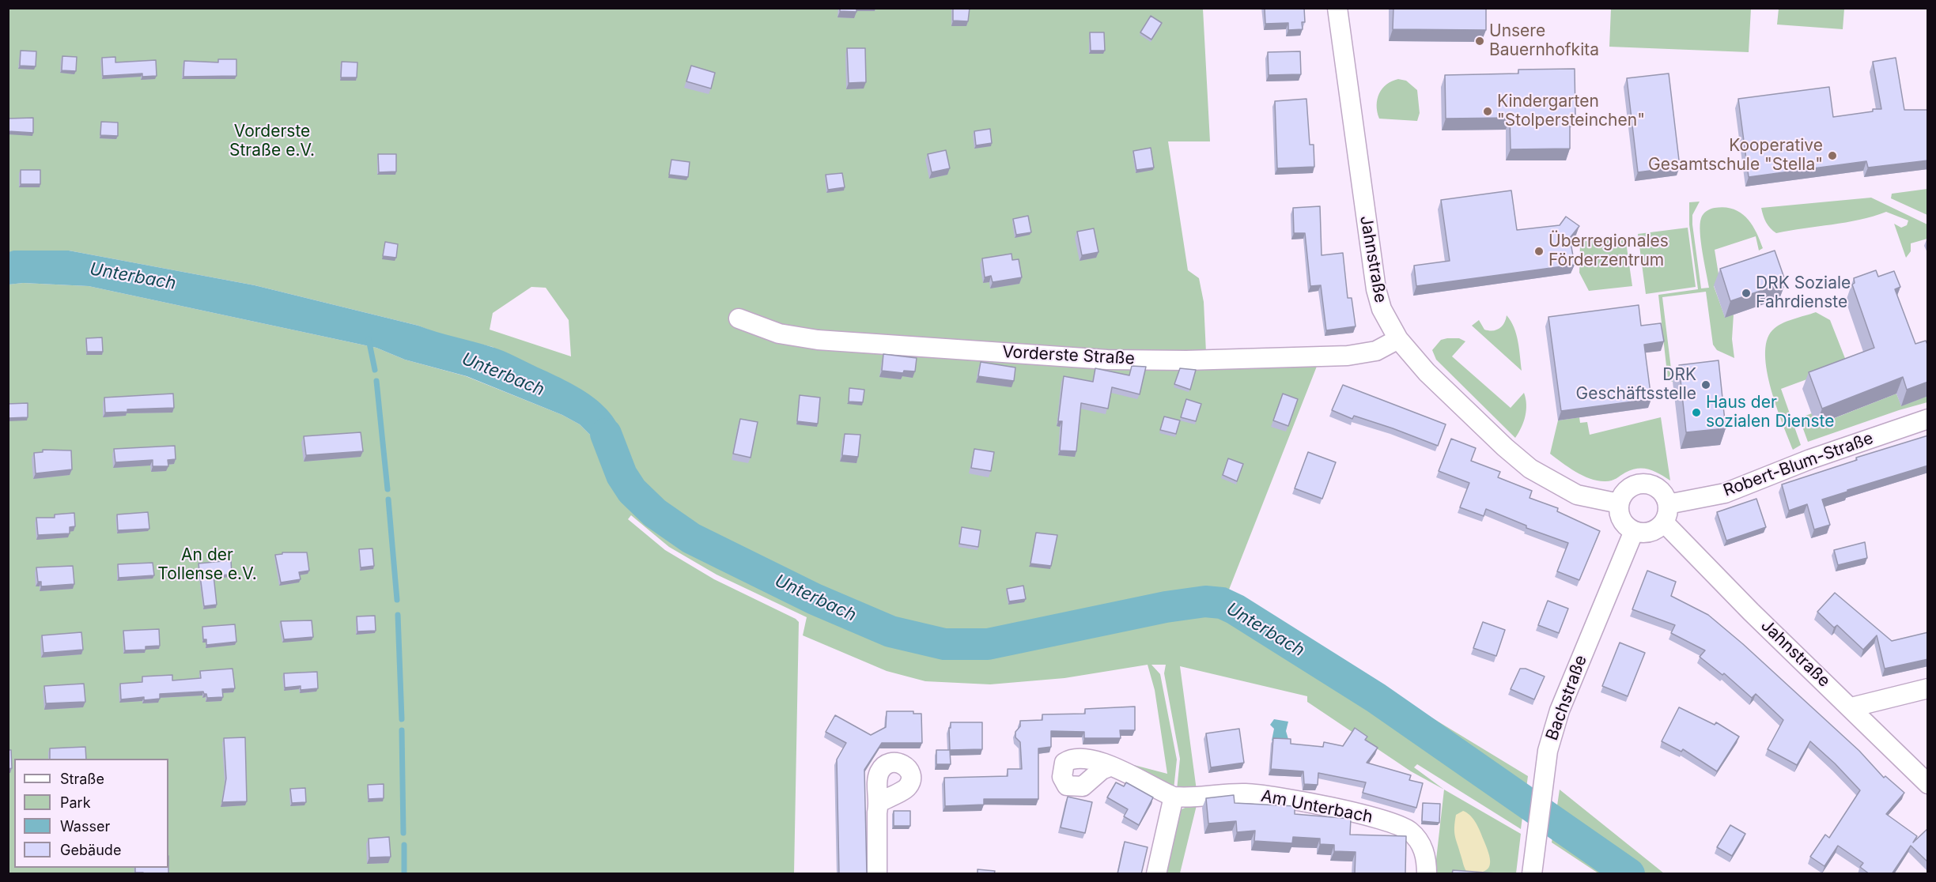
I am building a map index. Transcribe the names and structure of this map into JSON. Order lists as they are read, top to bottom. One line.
{"streets":{"street":["Jahnstraße","Vorderste Straße","Robert-Blum-Straße","Bachstraße","Am Unterbach"]},"crossings":[["Jahnstraße","Vorderste Straße"],["Jahnstraße","Robert-Blum-Straße"],["Jahnstraße","Bachstraße"],["Robert-Blum-Straße","Bachstraße"]],"water":["Unterbach"],"parks":["Vorderste Straße e.V.","An der Tollense e.V."],"places":["Unsere Bauernhofkita","Kindergarten \"Stolpersteinchen\"","Kooperative Gesamtschule \"Stella\"","Überregionales Förderzentrum","DRK Soziale Fahrdienste","DRK Geschäftsstelle","Haus der sozialen Dienste"],"legend":["Straße","Park","Wasser","Gebäude"]}
